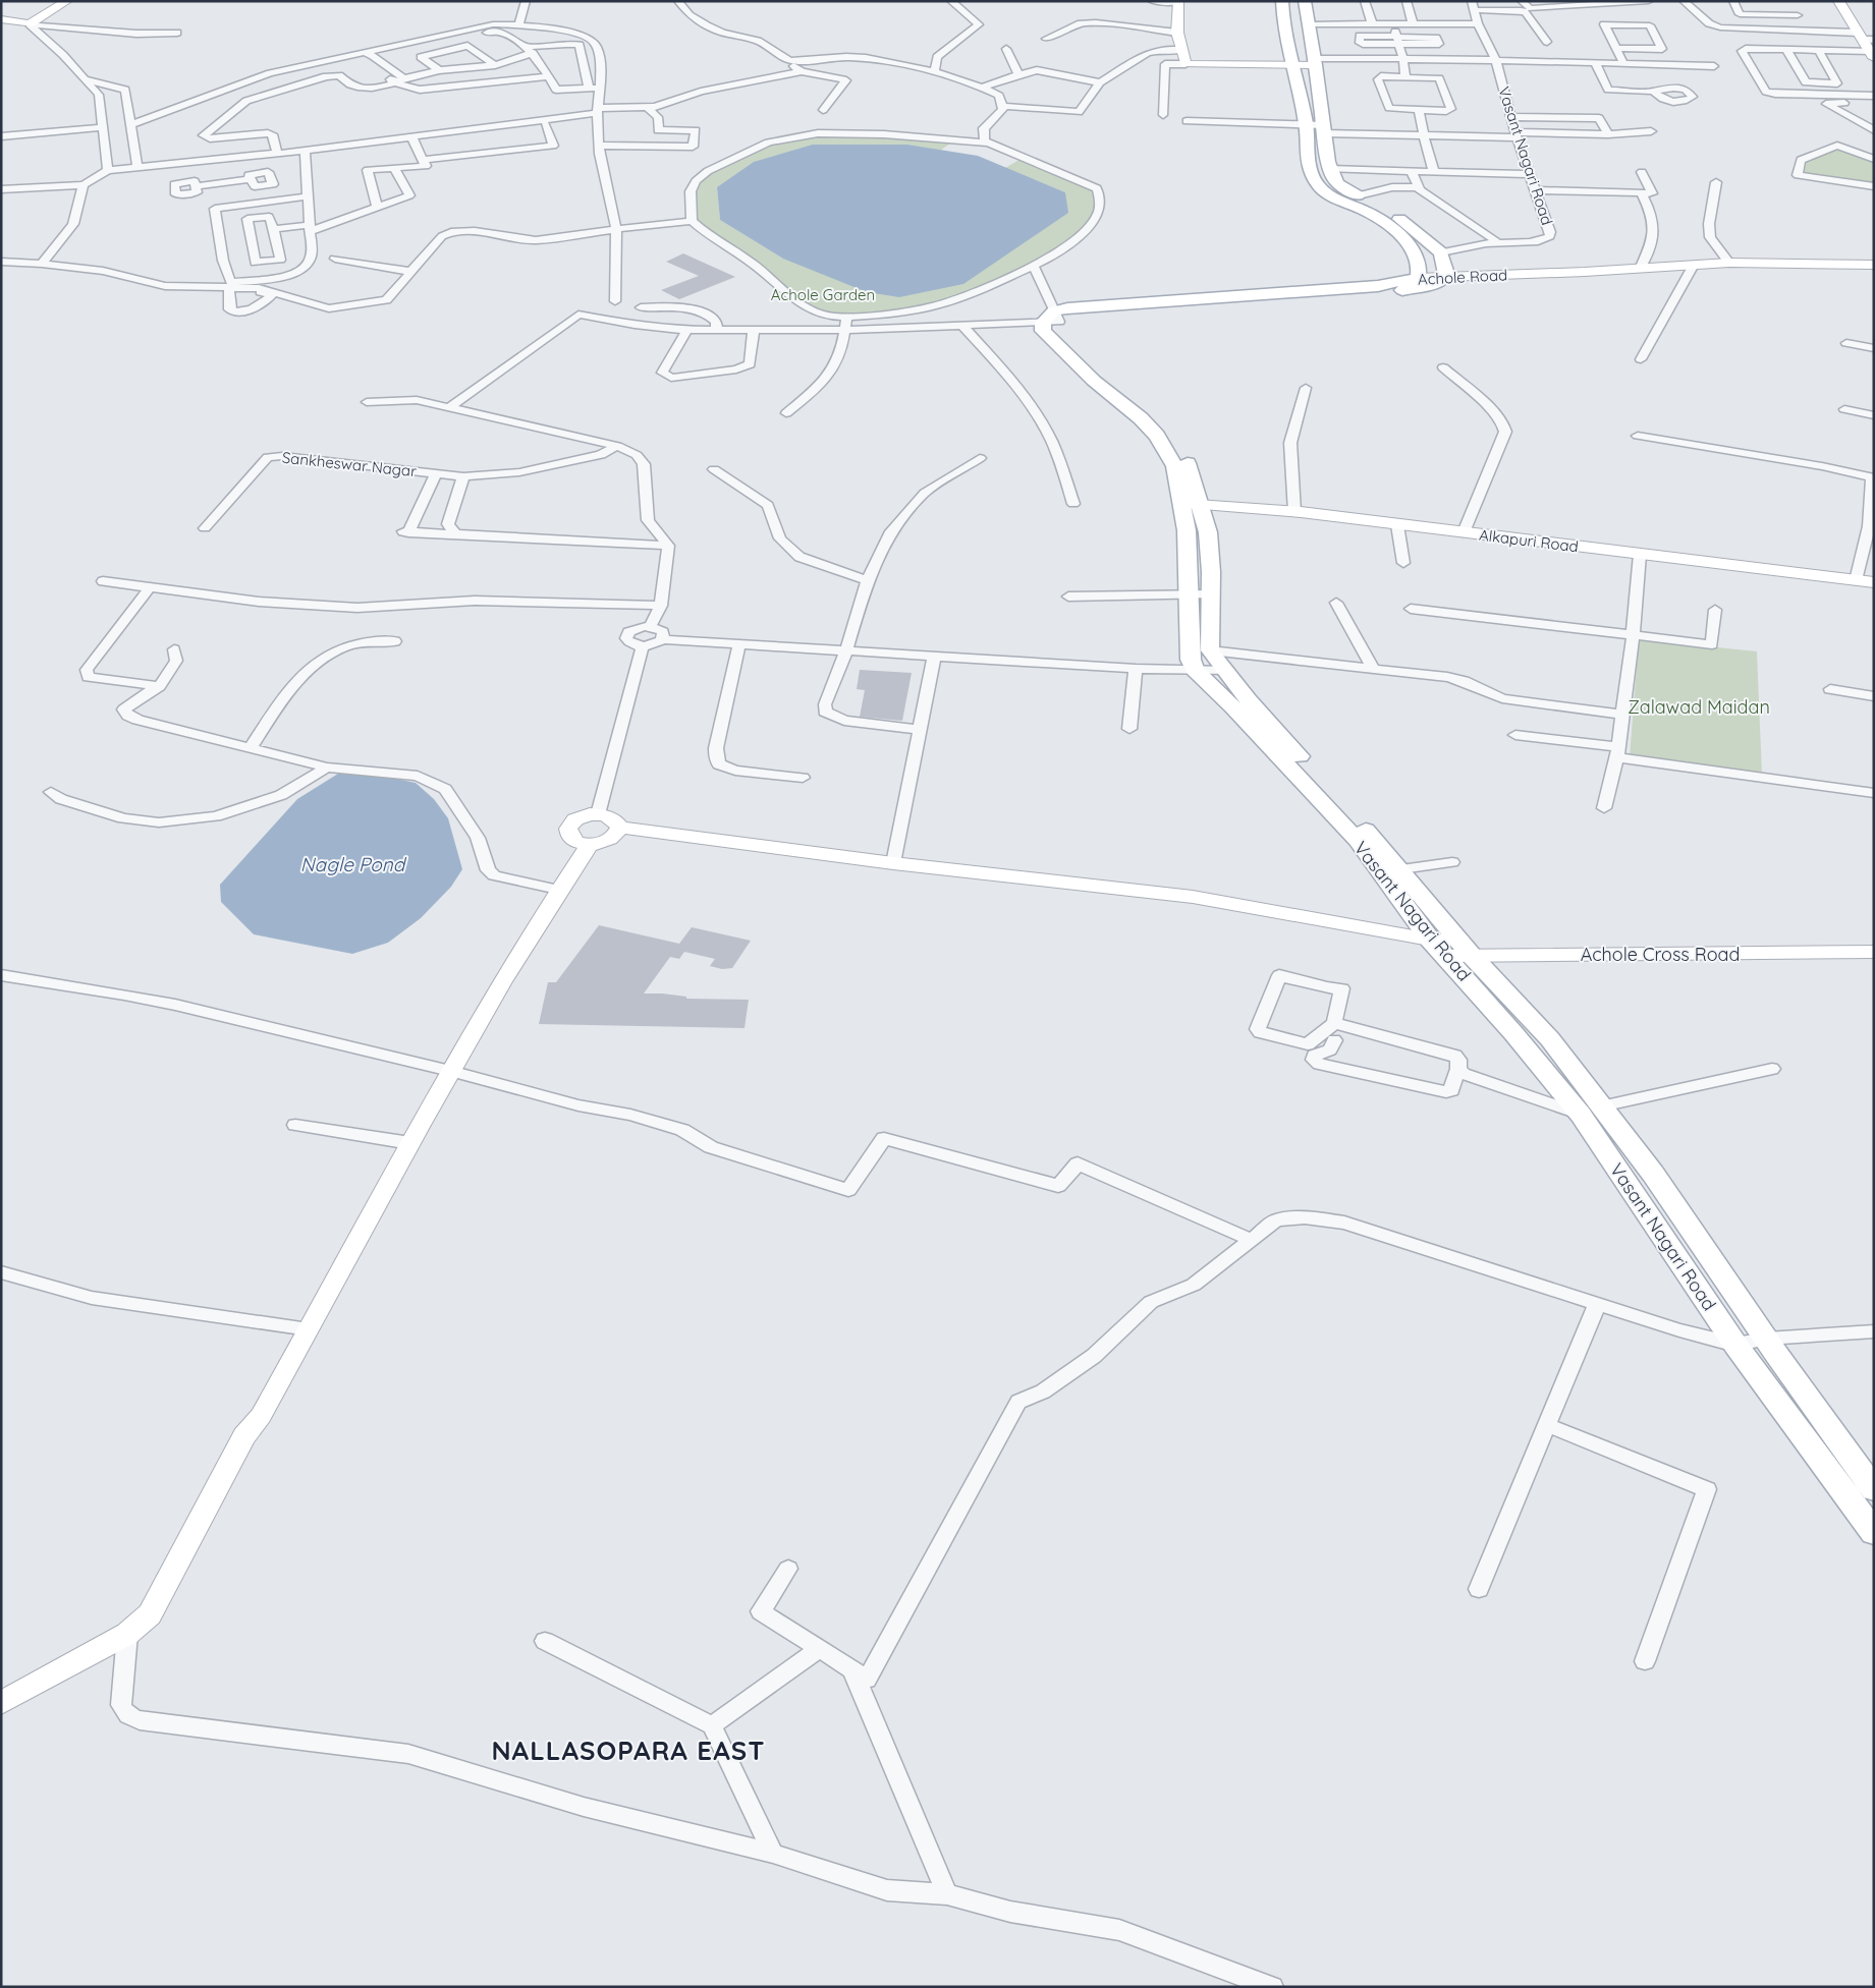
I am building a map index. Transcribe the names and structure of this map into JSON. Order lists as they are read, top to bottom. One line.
{"streets":{"main road":["Vasant Nagari Road","Achole Road"],"street":["Sankheswar Nagar","Alkapuri Road","Achole Cross Road"]},"crossings":[["Vasant Nagari Road","Achole Cross Road"]],"districts":["NALLASOPARA EAST"],"water":["Nagle Pond"],"parks":["Achole Garden","Zalawad Maidan"]}
